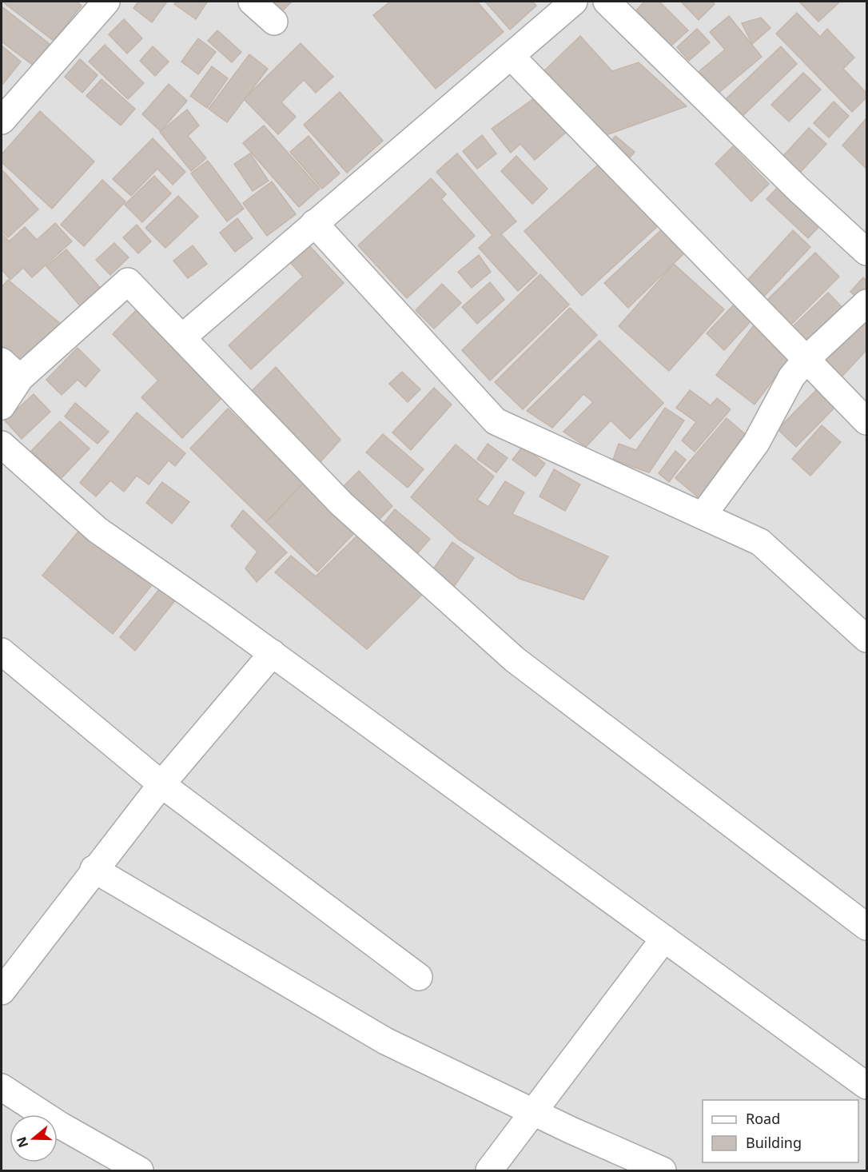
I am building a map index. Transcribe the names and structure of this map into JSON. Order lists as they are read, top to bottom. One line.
{"legend":["Road","Building"],"north":"left"}
